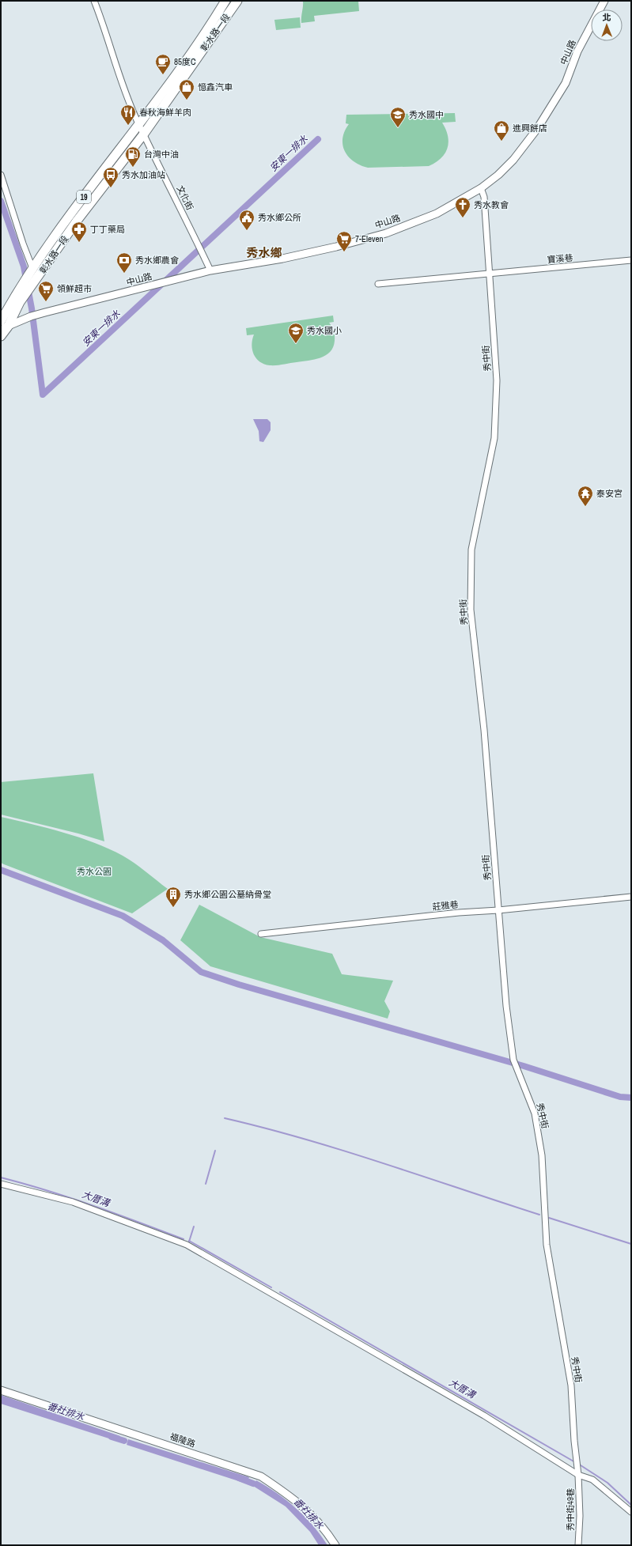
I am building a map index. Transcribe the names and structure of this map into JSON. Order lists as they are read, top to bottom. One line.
{"streets":{"main road":["彰水路一段","19"],"street":["中山路","文化街","寶溪巷","秀中街","莊雅巷","福陵路","秀中街49巷"]},"crossings":[["彰水路一段","中山路"],["彰水路一段","19"],["彰水路一段","文化街"],["中山路","19"],["中山路","文化街"],["中山路","秀中街"],["寶溪巷","秀中街"],["秀中街","莊雅巷"],["秀中街","秀中街49巷"]],"districts":["秀水鄉"],"water":["安東一排水","大厝溝","番社排水"],"parks":["秀水公園"],"places":{"cafe":["85度C"],"shop":["憶鑫汽車","進興餅店"],"restaurant":["春秋海鮮羊肉"],"school or university":["秀水國中","秀水國小"],"fuel station":["台灣中油"],"bus stop":["秀水加油站"],"church":["秀水教會"],"public building":["秀水鄉公所"],"pharmacy":["丁丁藥局"],"supermarket":["7-Eleven","領鮮超市"],"bank":["秀水鄉農會"],"temple":["泰安宮"],"building":["秀水鄉公園公墓納骨堂"]},"north":"top"}
